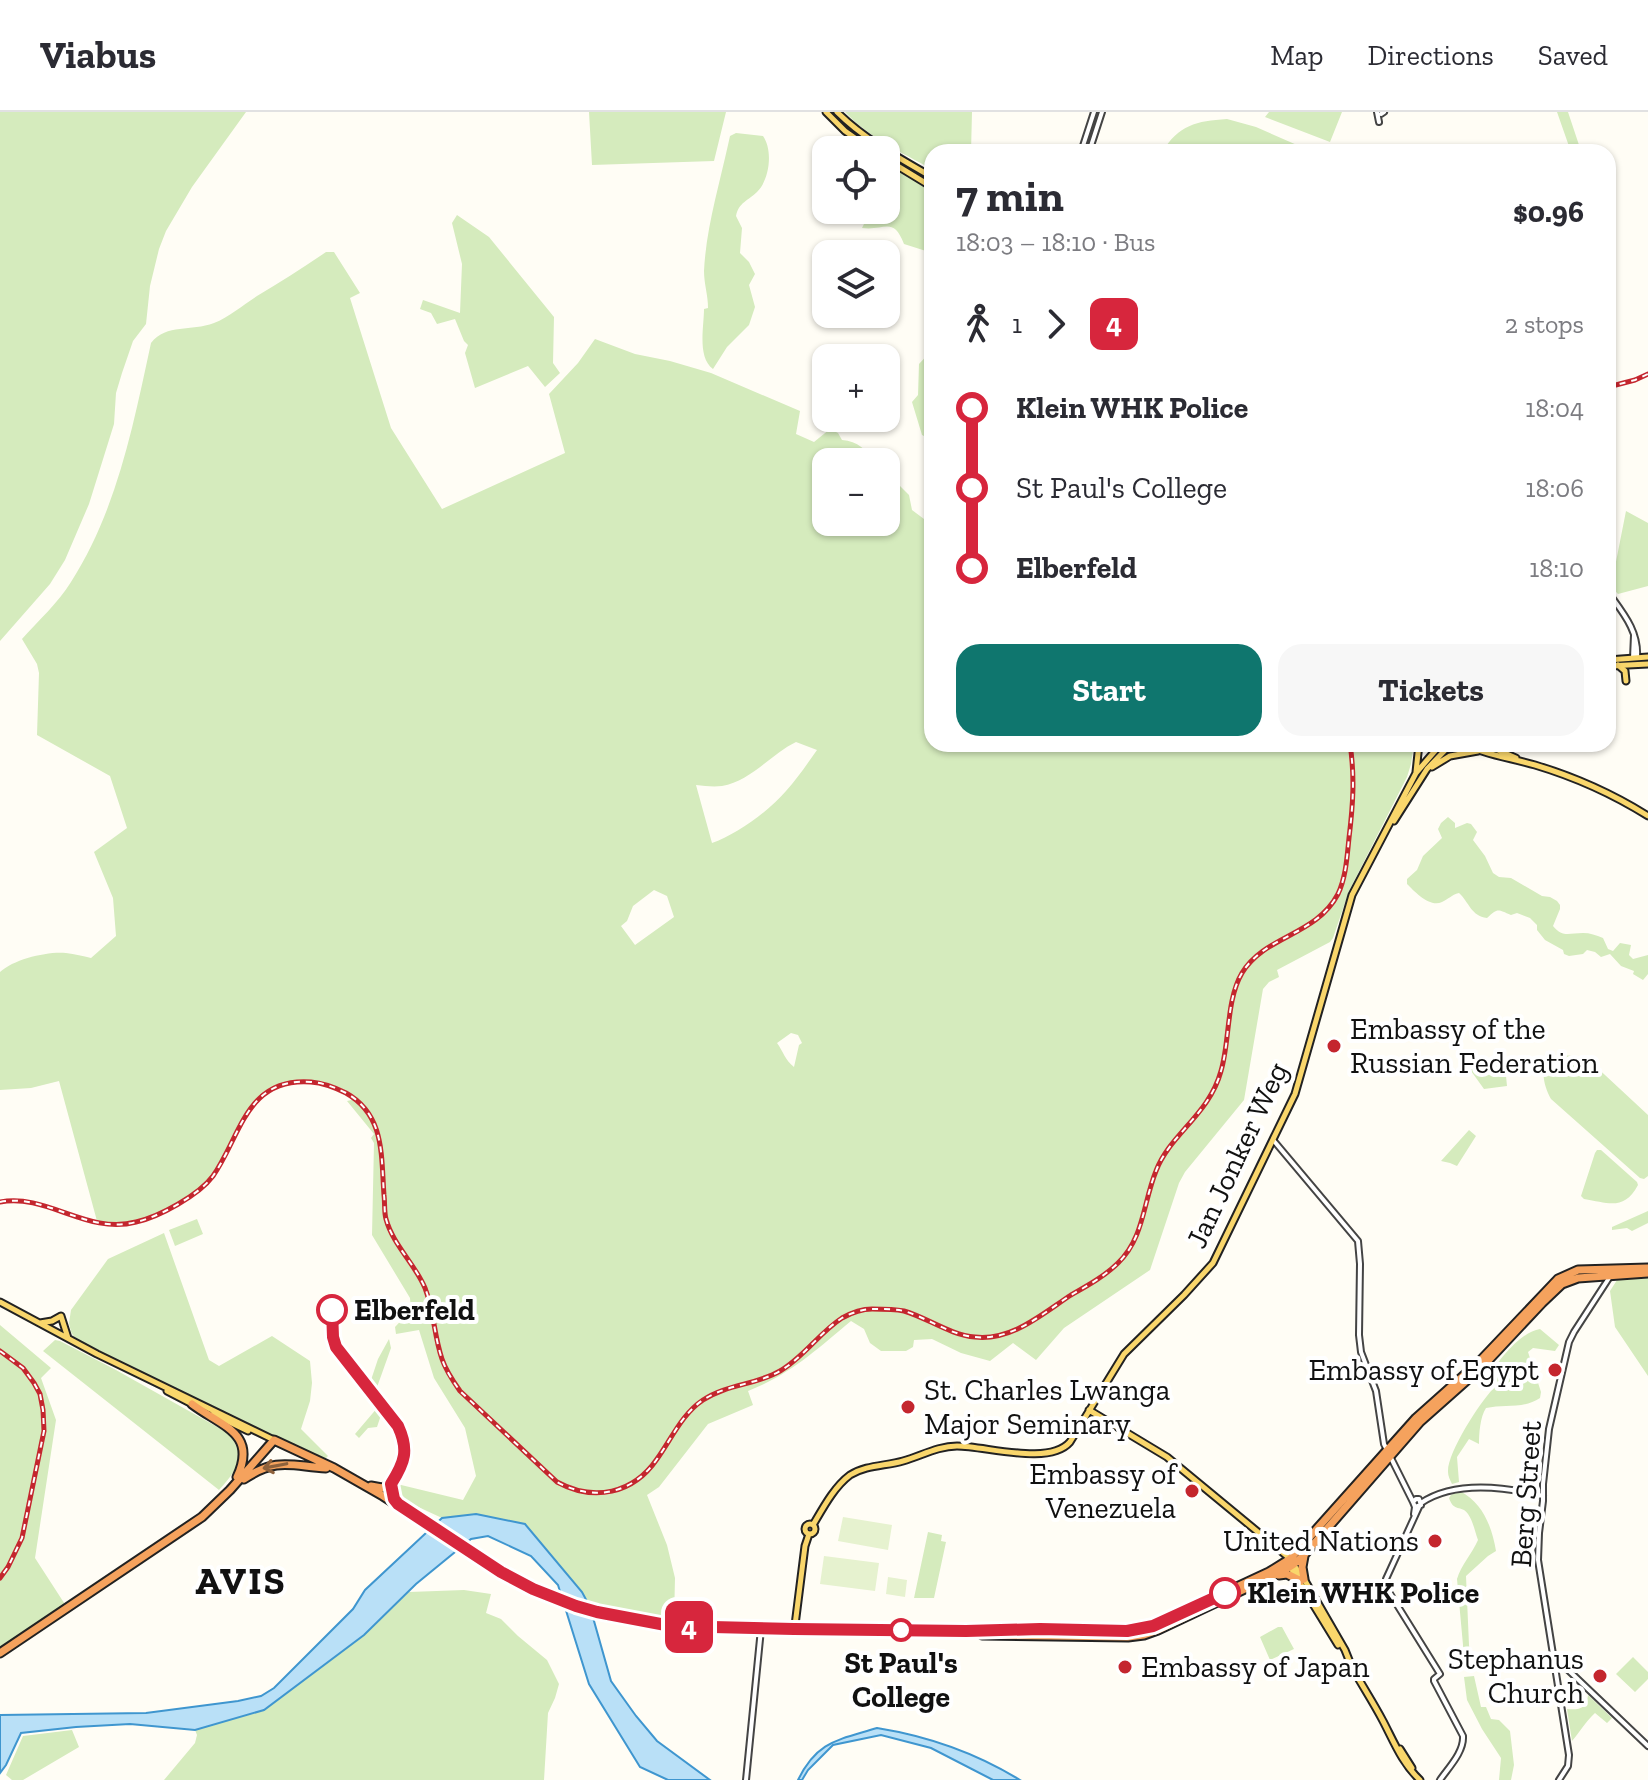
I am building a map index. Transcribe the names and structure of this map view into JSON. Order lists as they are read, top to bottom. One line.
{"streets":{"main road":["Jan Jonker Weg"],"street":["Berg Street"]},"districts":["AVIS"],"places":["Embassy of the Russian Federation","Elberfeld","Embassy of Egypt","St. Charles Lwanga Major Seminary","Embassy of Venezuela","United Nations","Klein WHK Police","St Paul's College","Embassy of Japan","Stephanus Church"],"lines":["bus line 4"],"page":{"header":"Viabus","nav":["Map","Directions","Saved"],"on_map":"4","map_buttons":["+","−"],"heading":["7 min","18:03 – 18:10 · Bus","$0.96"],"legs":["1","4","2 stops"],"list":[{"name":"Klein WHK Police","value":"18:04"},{"name":"St Paul's College","value":"18:06"},{"name":"Elberfeld","value":"18:10"}],"buttons":["Start","Tickets"]}}
